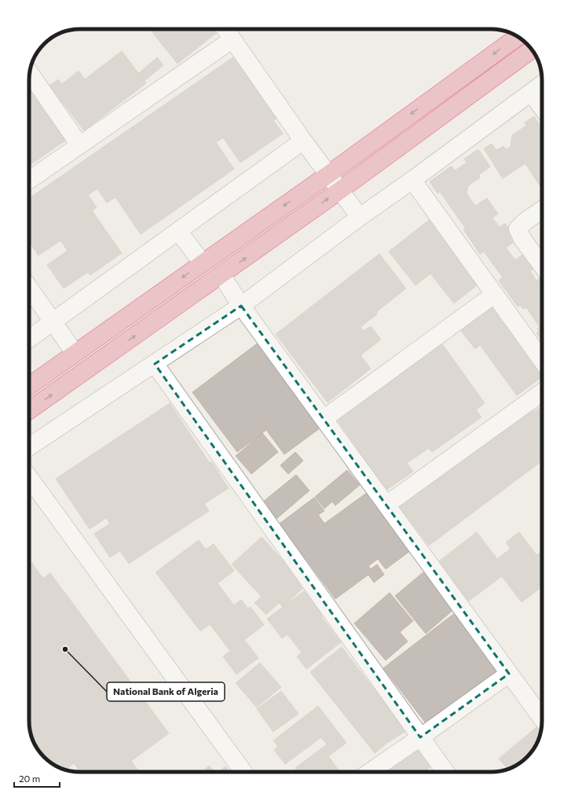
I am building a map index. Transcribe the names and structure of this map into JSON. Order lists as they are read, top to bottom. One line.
{"places":["National Bank of Algeria"],"scale_bar":"20 m"}
